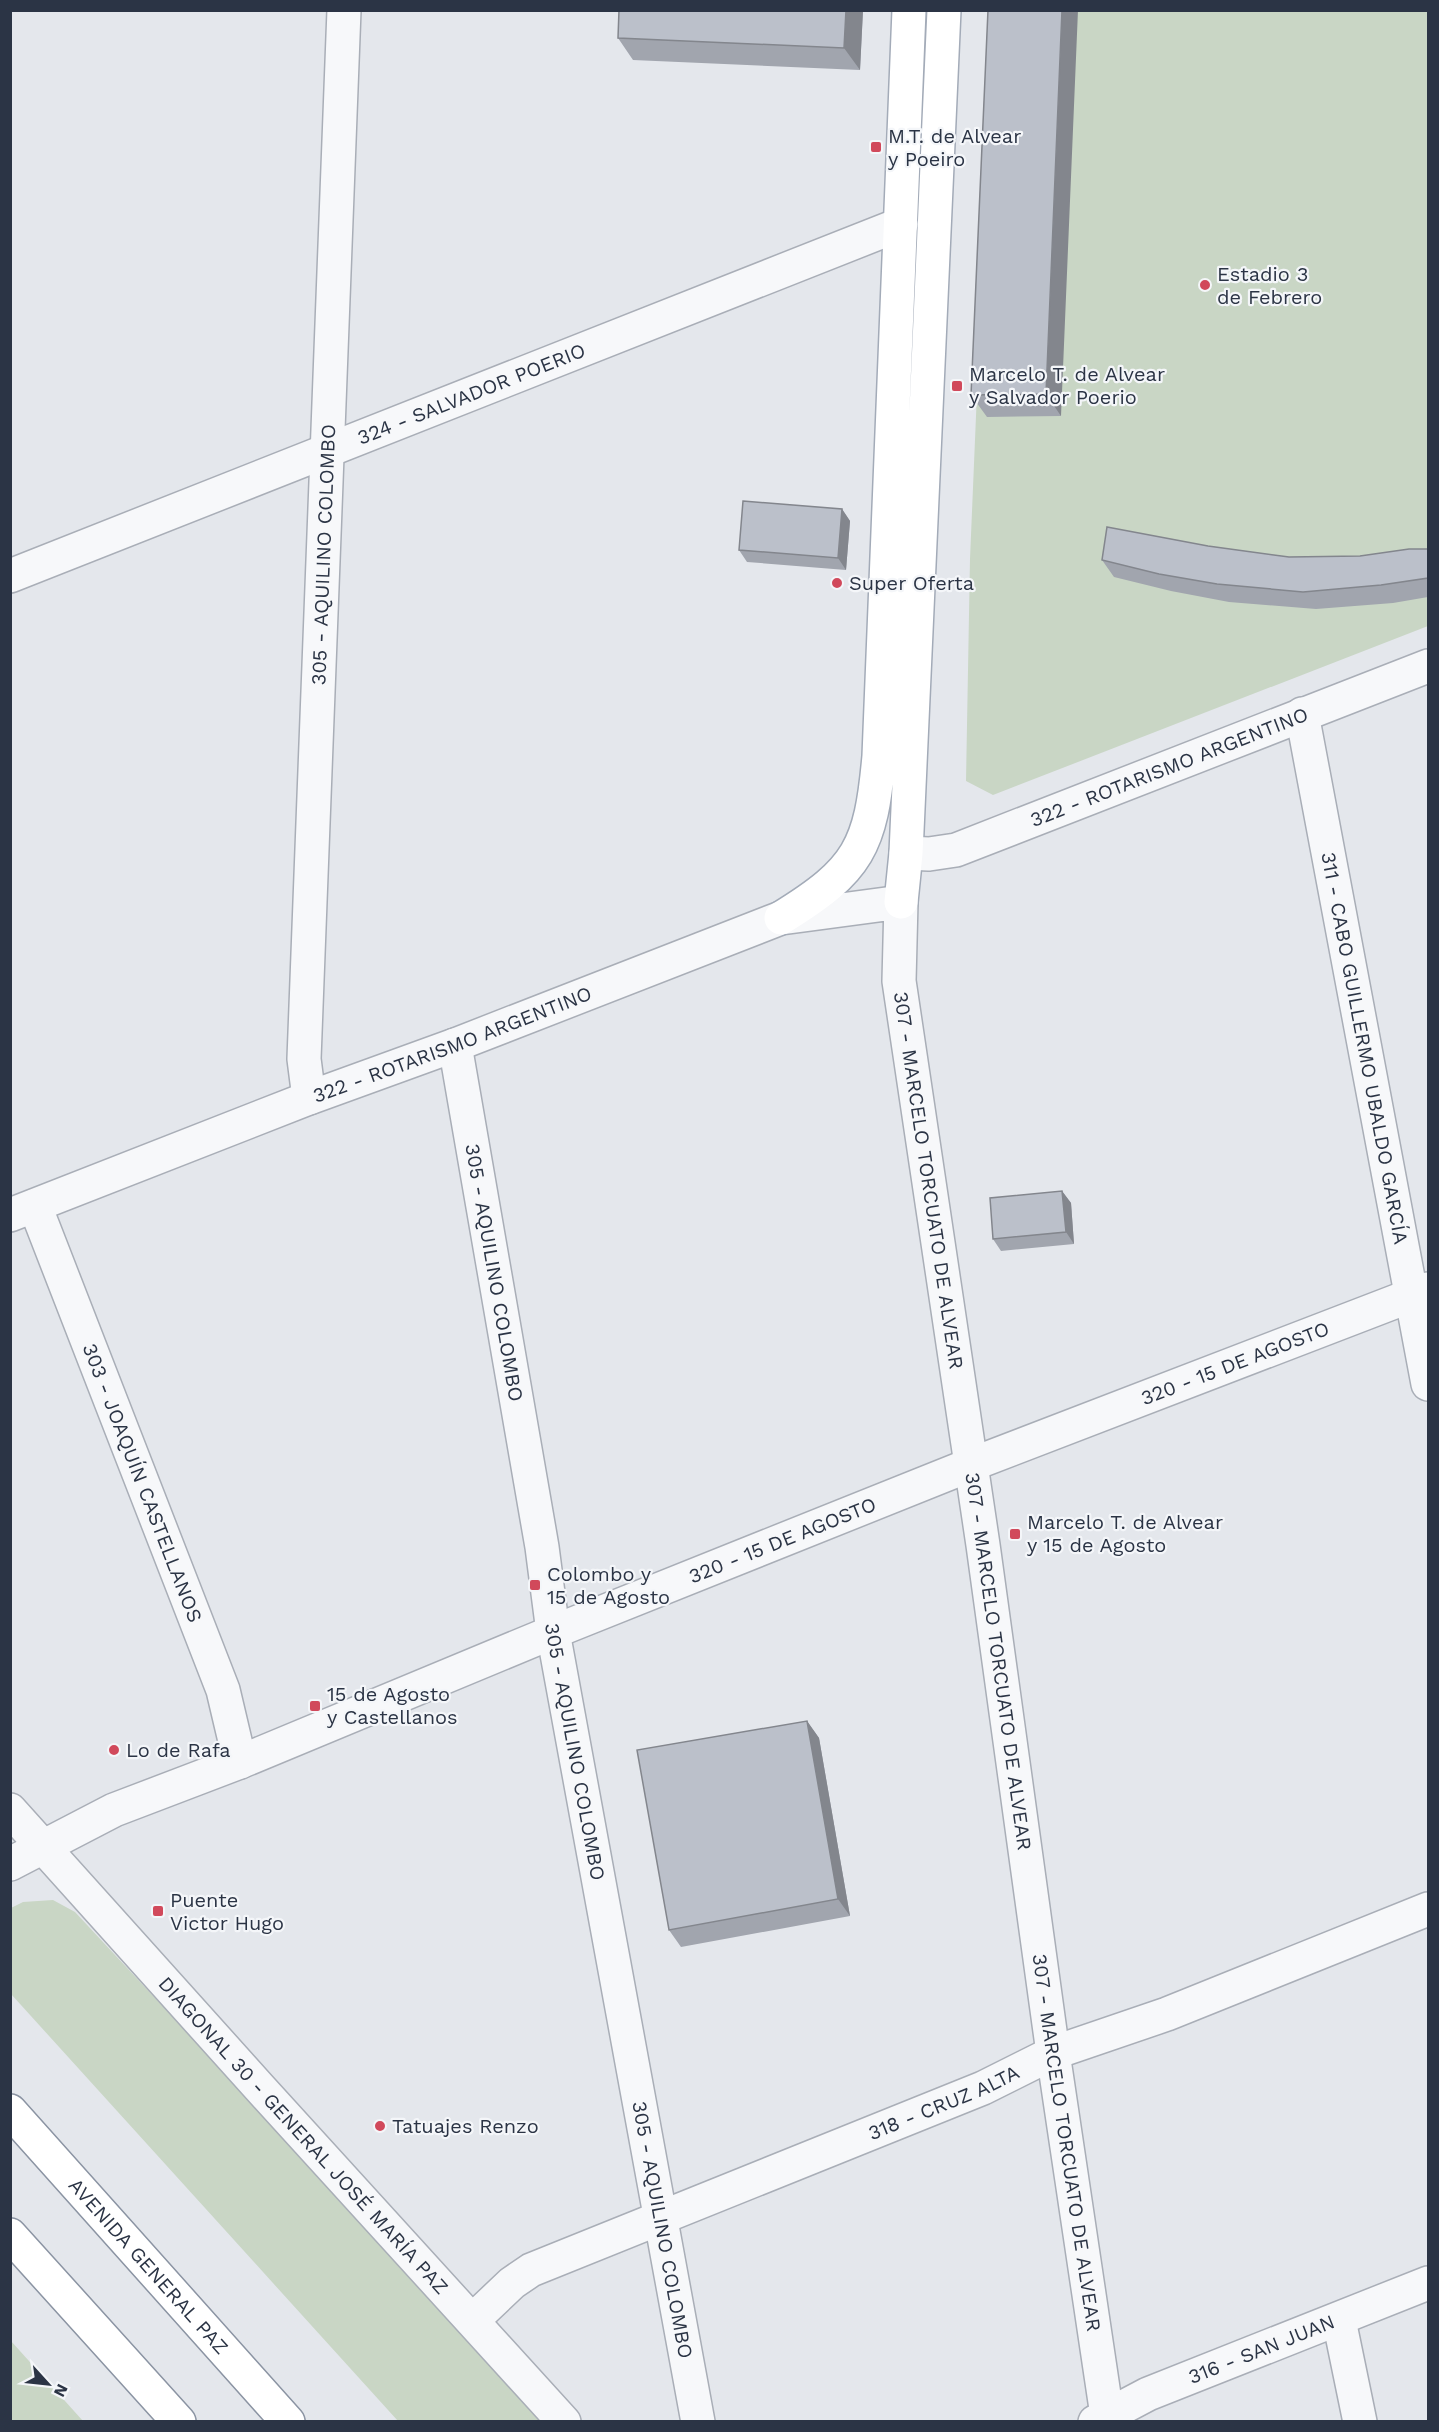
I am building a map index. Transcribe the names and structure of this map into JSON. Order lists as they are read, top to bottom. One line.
{"streets":{"main road":["AVENIDA GENERAL PAZ"],"street":["324 - SALVADOR POERIO","305 - AQUILINO COLOMBO","322 - ROTARISMO ARGENTINO","311 - CABO GUILLERMO UBALDO GARCÍA","307 - MARCELO TORCUATO DE ALVEAR","320 - 15 DE AGOSTO","303 - JOAQUÍN CASTELLANOS","318 - CRUZ ALTA","DIAGONAL 30 - GENERAL JOSÉ MARÍA PAZ","316 - SAN JUAN"]},"crossings":[["324 - SALVADOR POERIO","305 - AQUILINO COLOMBO"],["305 - AQUILINO COLOMBO","322 - ROTARISMO ARGENTINO"],["305 - AQUILINO COLOMBO","320 - 15 DE AGOSTO"],["305 - AQUILINO COLOMBO","318 - CRUZ ALTA"],["322 - ROTARISMO ARGENTINO","311 - CABO GUILLERMO UBALDO GARCÍA"],["322 - ROTARISMO ARGENTINO","307 - MARCELO TORCUATO DE ALVEAR"],["322 - ROTARISMO ARGENTINO","303 - JOAQUÍN CASTELLANOS"],["311 - CABO GUILLERMO UBALDO GARCÍA","320 - 15 DE AGOSTO"],["307 - MARCELO TORCUATO DE ALVEAR","320 - 15 DE AGOSTO"],["307 - MARCELO TORCUATO DE ALVEAR","318 - CRUZ ALTA"],["307 - MARCELO TORCUATO DE ALVEAR","316 - SAN JUAN"],["320 - 15 DE AGOSTO","303 - JOAQUÍN CASTELLANOS"],["320 - 15 DE AGOSTO","DIAGONAL 30 - GENERAL JOSÉ MARÍA PAZ"],["318 - CRUZ ALTA","DIAGONAL 30 - GENERAL JOSÉ MARÍA PAZ"]],"places":{"transit":["M.T. de Alvear y Poeiro","Marcelo T. de Alvear y Salvador Poerio","Marcelo T. de Alvear y 15 de Agosto","Colombo y 15 de Agosto","15 de Agosto y Castellanos","Puente Victor Hugo"],"other":["Estadio 3 de Febrero","Super Oferta","Lo de Rafa","Tatuajes Renzo"]},"north":"bottom right"}
